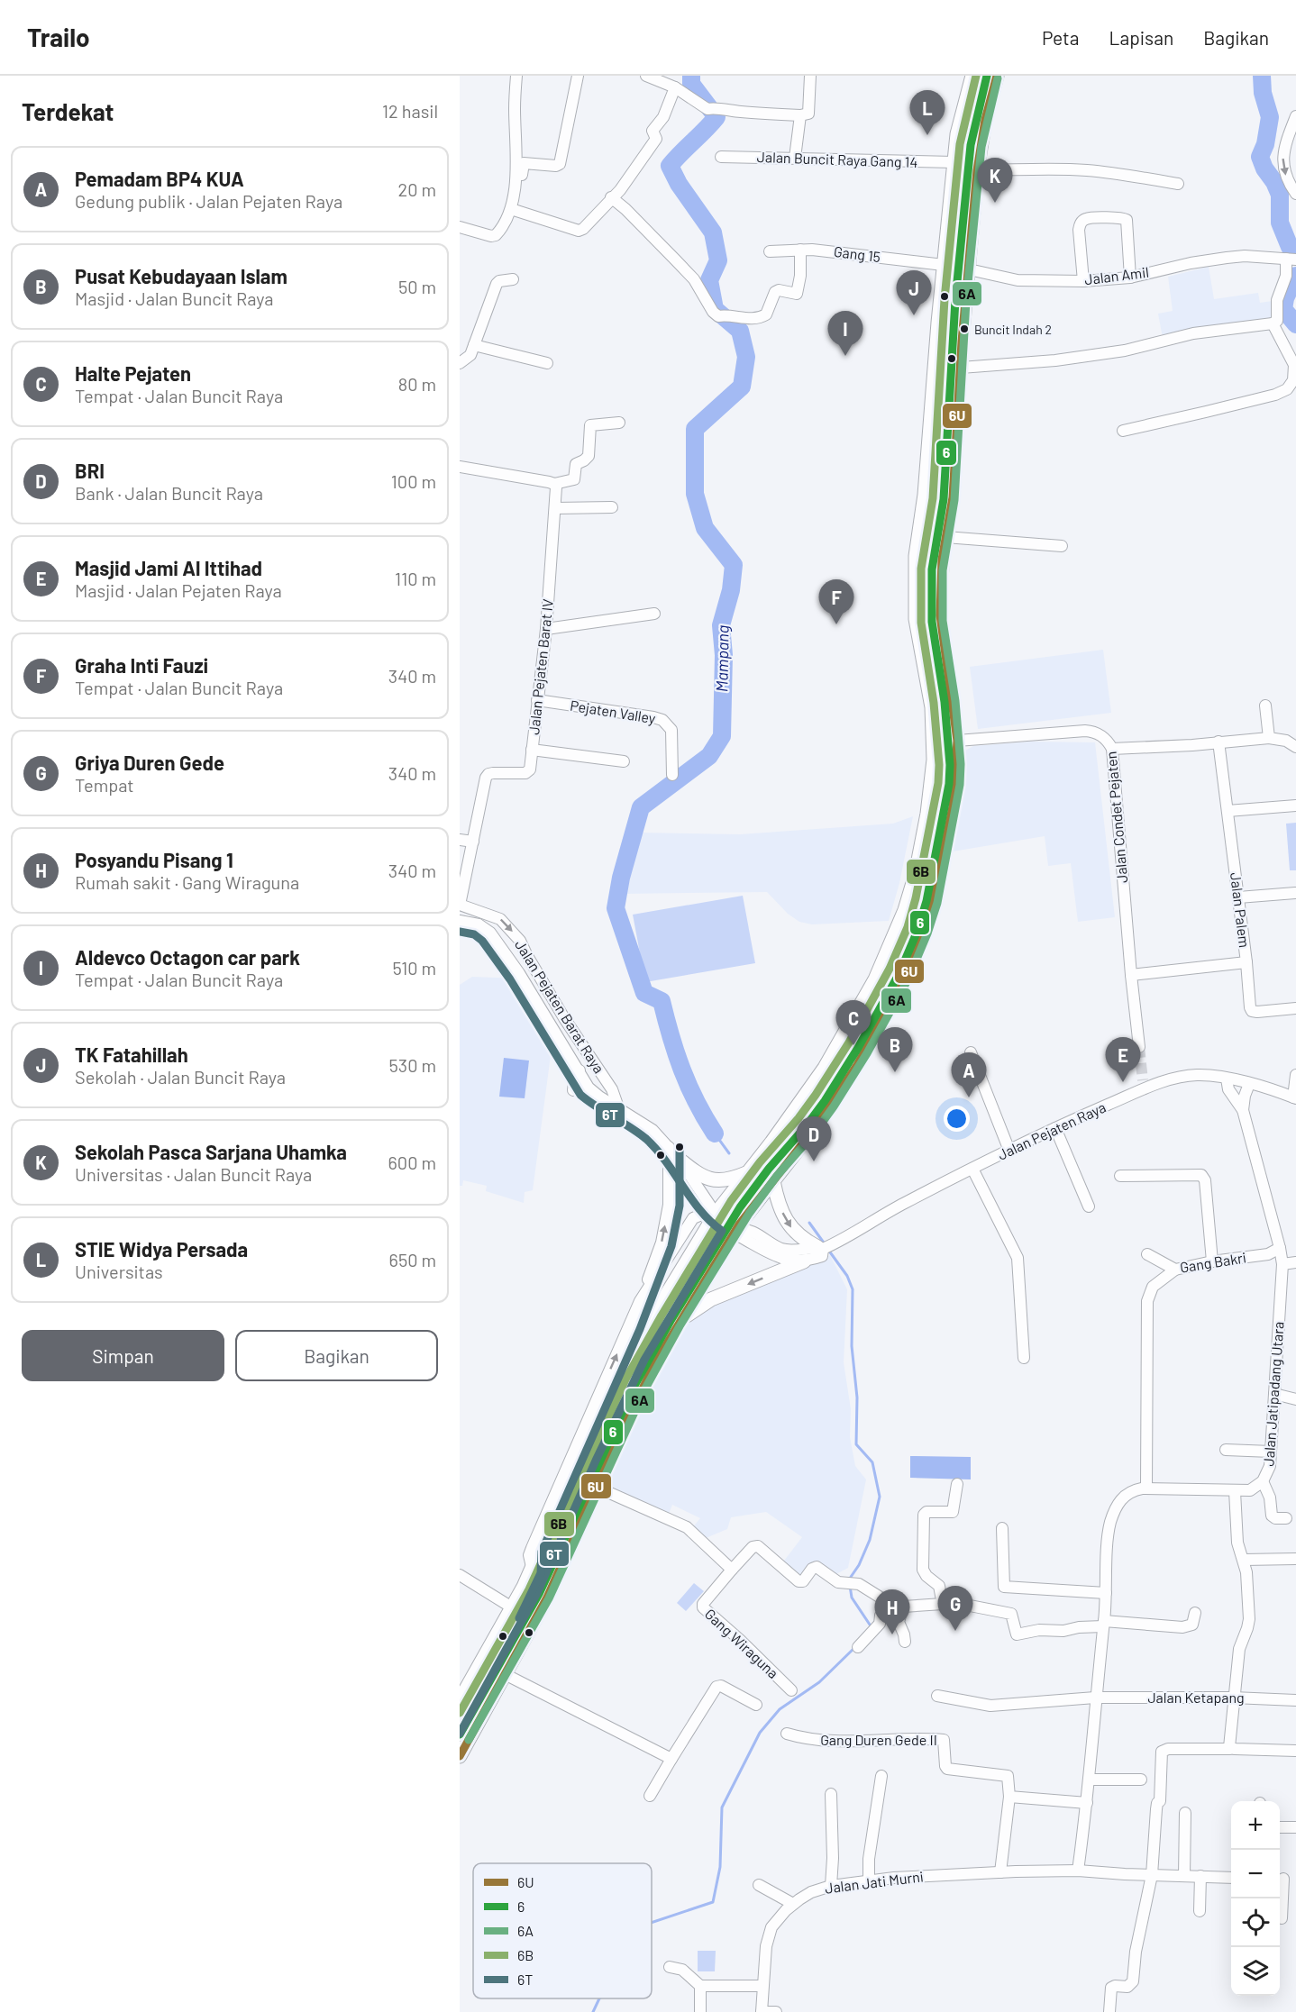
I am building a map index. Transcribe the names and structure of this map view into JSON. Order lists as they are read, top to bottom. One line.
{"streets":{"street":["Jalan Buncit Raya Gang 14","Gang 15","Jalan Amil","Jalan Pejaten Barat IV","Pejaten Valley","Jalan Condet Pejaten","Jalan Palem","Jalan Pejaten Barat Raya","Jalan Pejaten Raya","Gang Bakri","Jalan Jatipadang Utara","Gang Wiraguna","Jalan Ketapang","Gang Duren Gede II","Jalan Jati Murni"]},"crossings":[["Jalan Pejaten Barat IV","Pejaten Valley"],["Jalan Pejaten Barat IV","Jalan Pejaten Barat Raya"],["Jalan Condet Pejaten","Jalan Palem"],["Jalan Pejaten Barat Raya","Jalan Pejaten Raya"],["Jalan Pejaten Raya","Jalan Jatipadang Utara"],["Gang Bakri","Jalan Jatipadang Utara"],["Jalan Jatipadang Utara","Jalan Ketapang"],["Jalan Jatipadang Utara","Jalan Jati Murni"]],"water":["Mampang"],"places":["Buncit Indah 2"],"lines":["transit line 6U","transit line 6","transit line 6B","transit line 6A","transit line 6T"],"legend":["6U","6","6A","6B","6T"],"page":{"header":"Trailo","nav":["Peta","Lapisan","Bagikan"],"heading":["Terdekat","12 hasil"],"pins":["L","K","J","I","F","C","B","E","A","D","G","H"],"list":[{"mark":"A","name":"Pemadam BP4 KUA","note":"Gedung publik · Jalan Pejaten Raya","value":"20 m"},{"mark":"B","name":"Pusat Kebudayaan Islam","note":"Masjid · Jalan Buncit Raya","value":"50 m"},{"mark":"C","name":"Halte Pejaten","note":"Tempat · Jalan Buncit Raya","value":"80 m"},{"mark":"D","name":"BRI","note":"Bank · Jalan Buncit Raya","value":"100 m"},{"mark":"E","name":"Masjid Jami Al Ittihad","note":"Masjid · Jalan Pejaten Raya","value":"110 m"},{"mark":"F","name":"Graha Inti Fauzi","note":"Tempat · Jalan Buncit Raya","value":"340 m"},{"mark":"G","name":"Griya Duren Gede","note":"Tempat","value":"340 m"},{"mark":"H","name":"Posyandu Pisang 1","note":"Rumah sakit · Gang Wiraguna","value":"340 m"},{"mark":"I","name":"Aldevco Octagon car park","note":"Tempat · Jalan Buncit Raya","value":"510 m"},{"mark":"J","name":"TK Fatahillah","note":"Sekolah · Jalan Buncit Raya","value":"530 m"},{"mark":"K","name":"Sekolah Pasca Sarjana Uhamka","note":"Universitas · Jalan Buncit Raya","value":"600 m"},{"mark":"L","name":"STIE Widya Persada","note":"Universitas","value":"650 m"}],"buttons":["Simpan","Bagikan"],"map_buttons":["+","−"]}}
